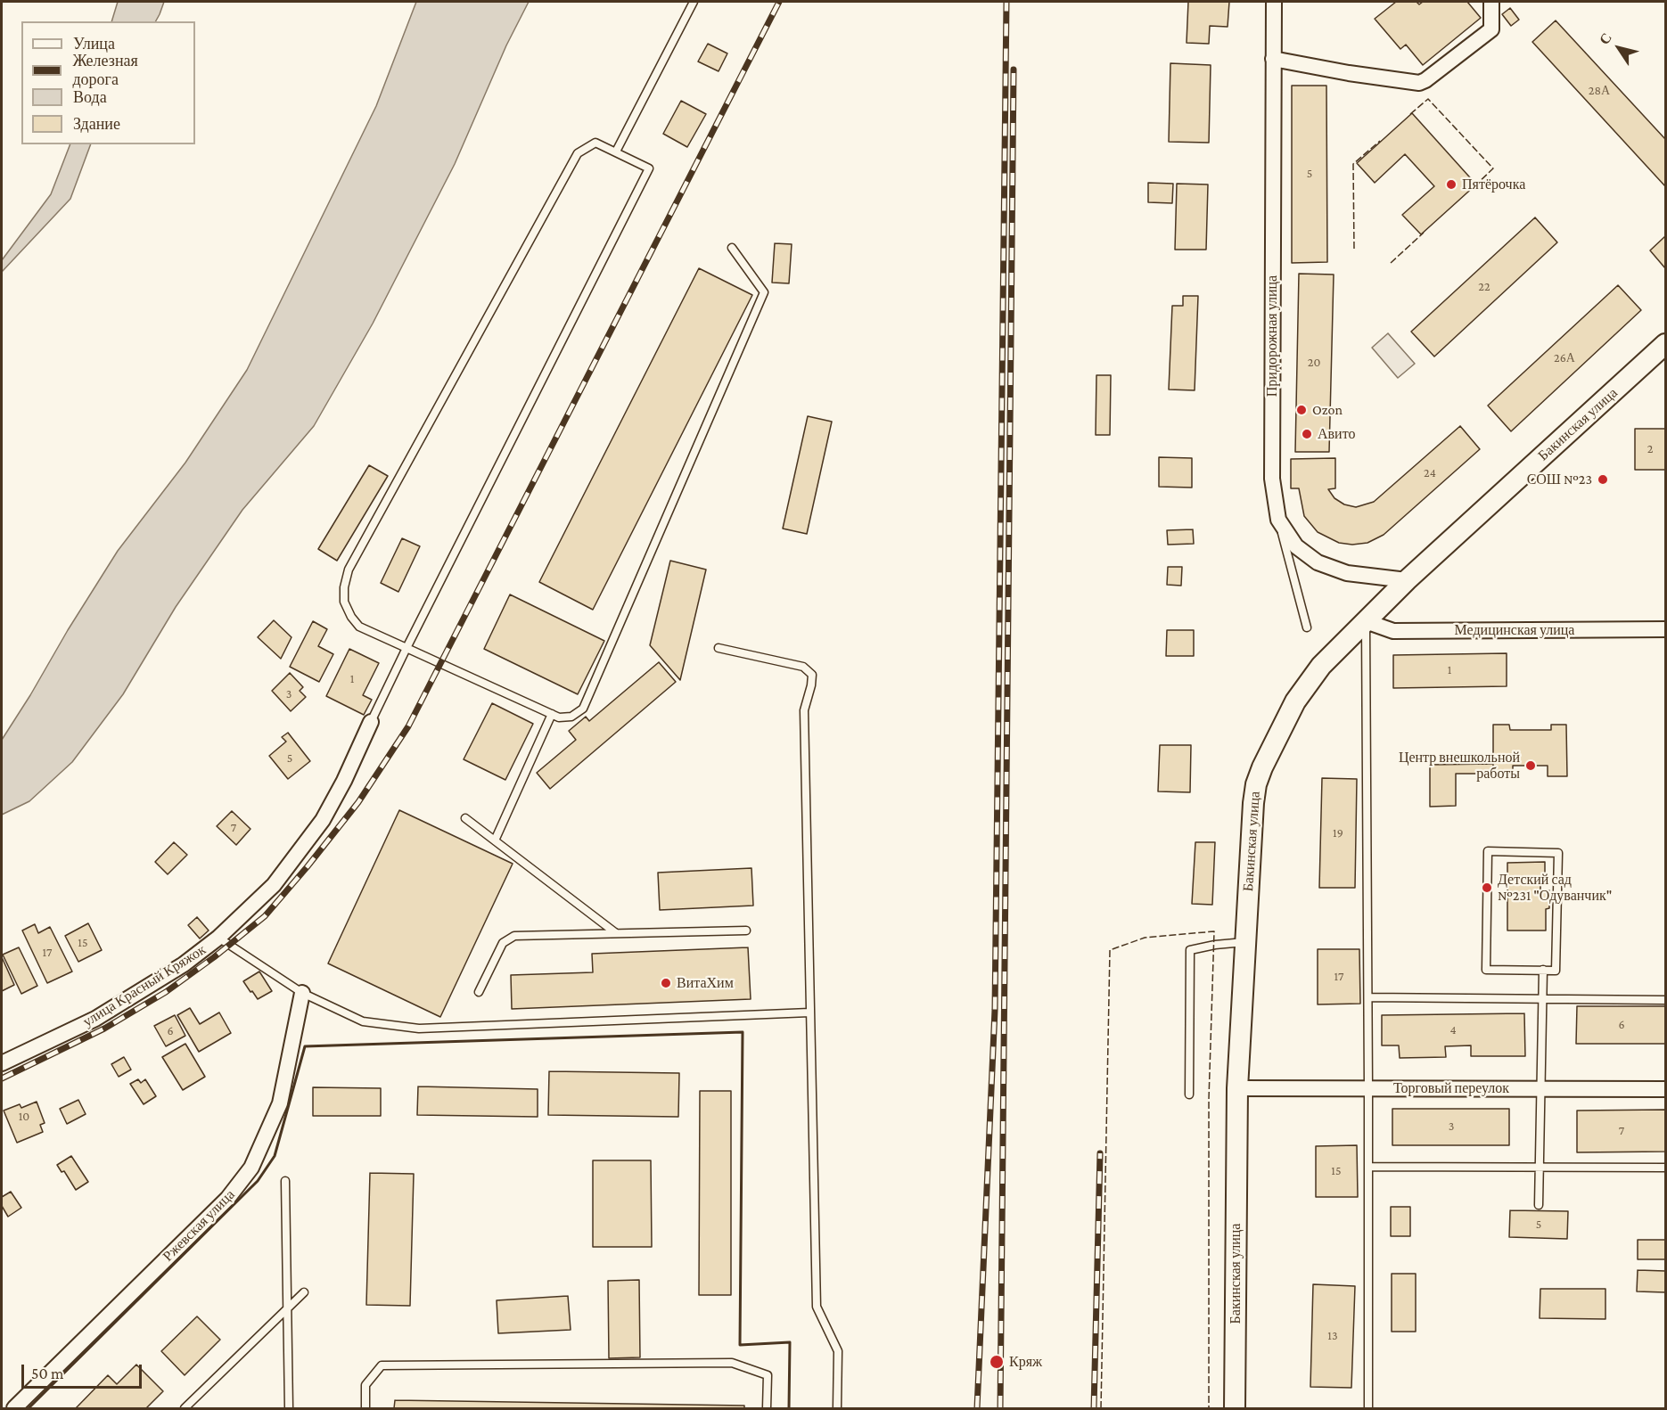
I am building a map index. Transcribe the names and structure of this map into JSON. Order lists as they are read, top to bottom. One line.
{"streets":{"main road":["Бакинская улица"],"street":["Придорожная улица","Медицинская улица","улица Красный Кряжок","Торговый переулок","Ржевская улица"]},"crossings":[["Придорожная улица","Бакинская улица"],["Бакинская улица","Медицинская улица"],["Бакинская улица","Торговый переулок"]],"places":["Пятёрочка","Ozon","Авито","СОШ №23","Центр внешкольной работы","Детский сад №231 \"Одуванчик\"","ВитаХим","Кряж"],"house_numbers":["28А","5","22","26А","20","2","24","1","1","3","5","7","19","15","17","17","6","4","6","10","3","7","15","5","13"],"legend":["Улица","Железная дорога","Вода","Здание"],"scale_bar":"50 m","north":"top left"}
